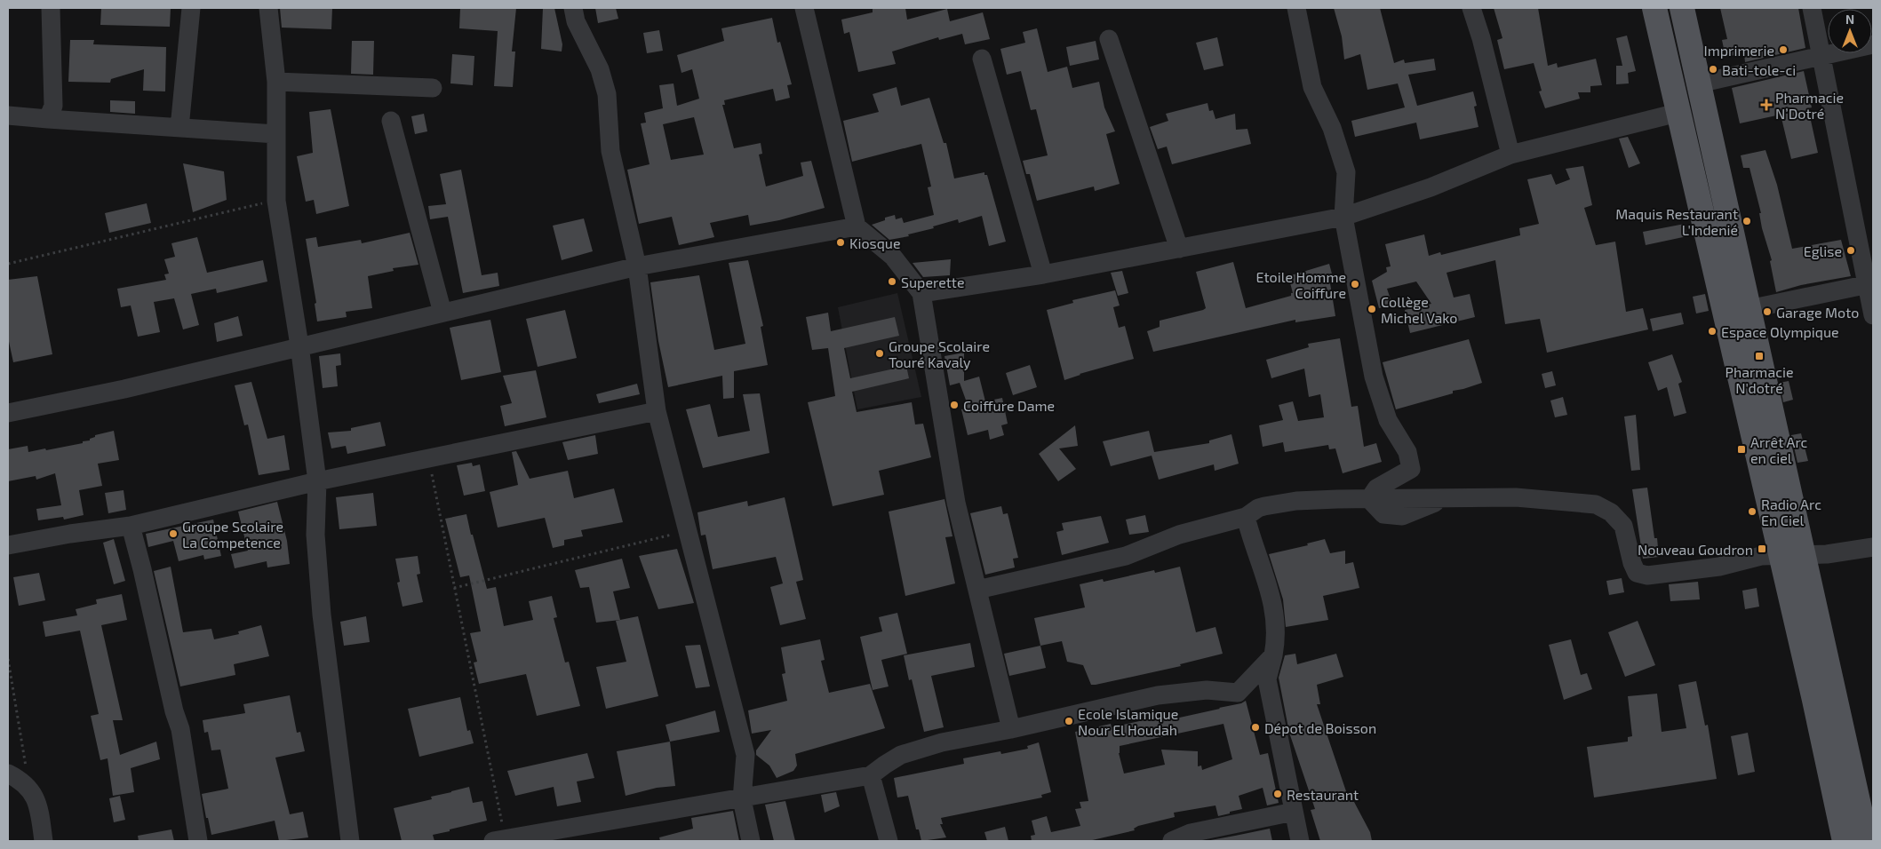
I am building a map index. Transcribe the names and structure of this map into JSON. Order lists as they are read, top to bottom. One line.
{"places":{"other":["Imprimerie","Bati-tole-ci","Maquis Restaurant L'Indenié","Kiosque","Eglise","Superette","Etoile Homme Coiffure","Collège Michel Vako","Garage Moto","Espace Olympique","Groupe Scolaire Touré Kavaly","Coiffure Dame","Radio Arc En Ciel","Groupe Scolaire La Competence","Ecole Islamique Nour El Houdah","Dépot de Boisson","Restaurant"],"health":["Pharmacie N’Dotré"],"transit":["Pharmacie N'dotré","Arrêt Arc en ciel","Nouveau Goudron"]},"north":"top"}
